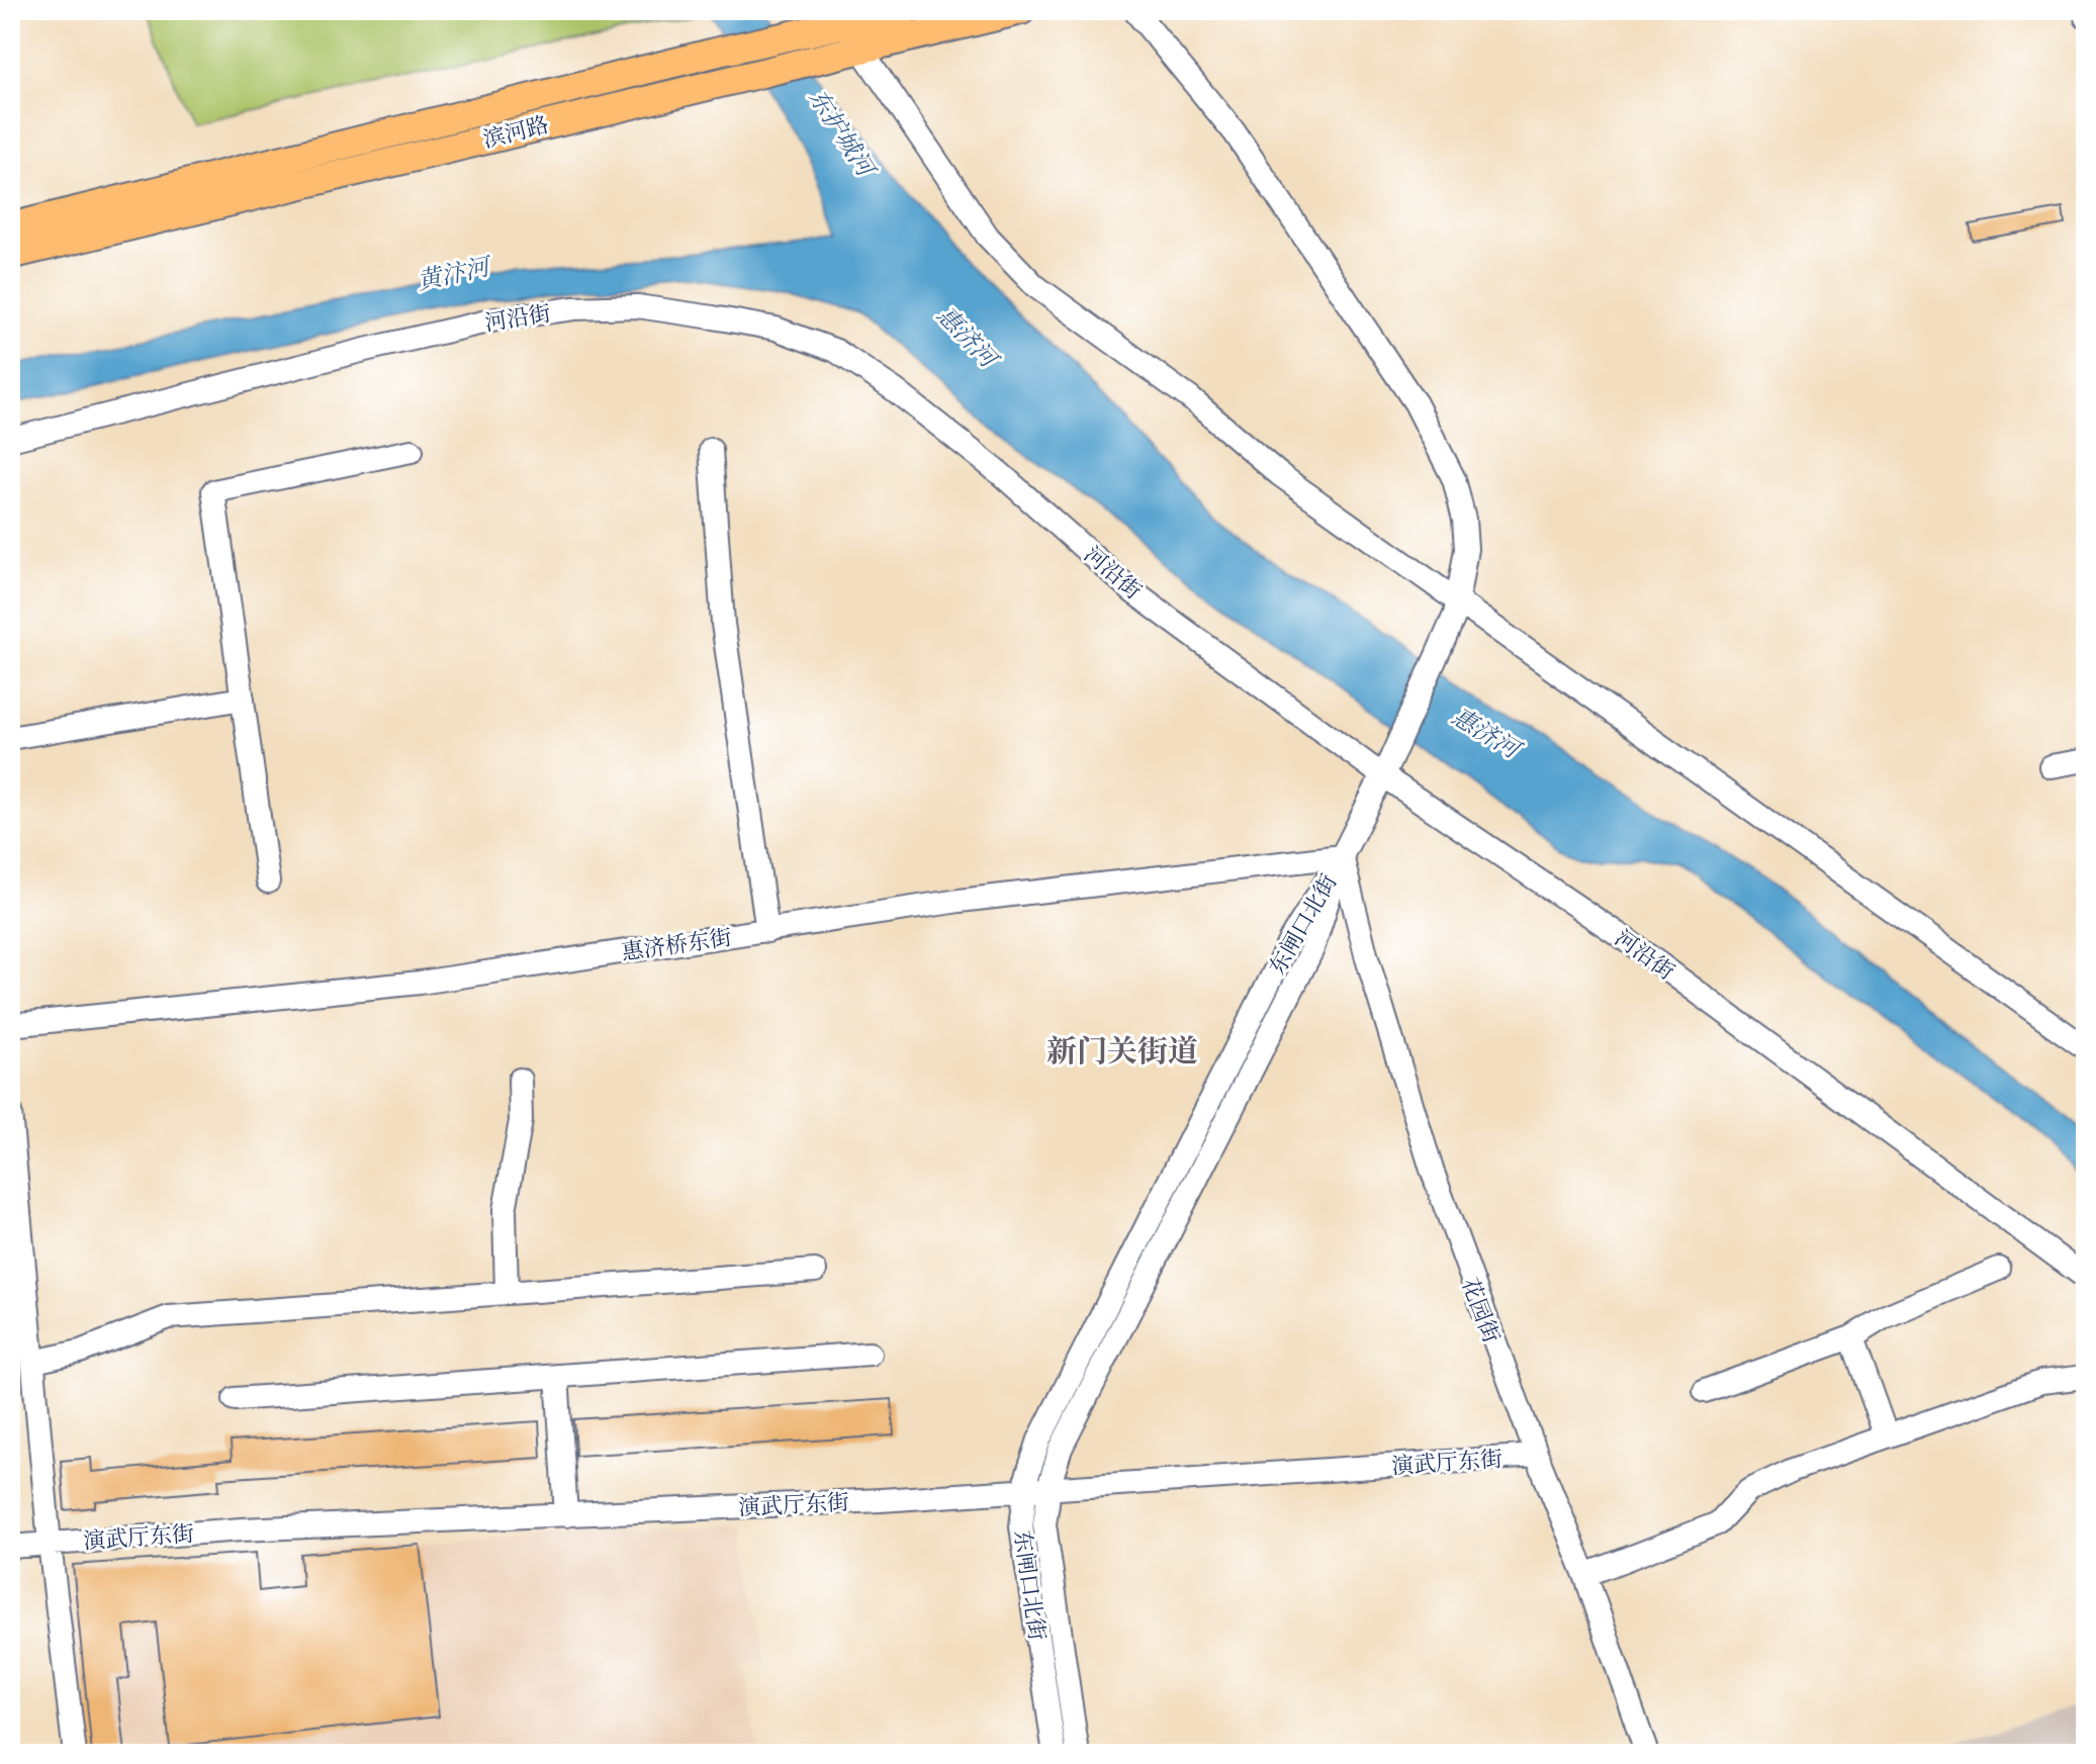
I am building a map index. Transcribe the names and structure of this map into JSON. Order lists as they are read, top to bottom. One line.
{"streets":{"main road":["滨河路"],"street":["河沿街","东闸口北街","惠济桥东街","花园街","演武厅东街"]},"crossings":[["东闸口北街","惠济桥东街"],["东闸口北街","花园街"],["东闸口北街","演武厅东街"],["惠济桥东街","花园街"],["花园街","演武厅东街"]],"districts":["新门关街道"],"water":["东护城河","黄汴河","惠济河"]}
